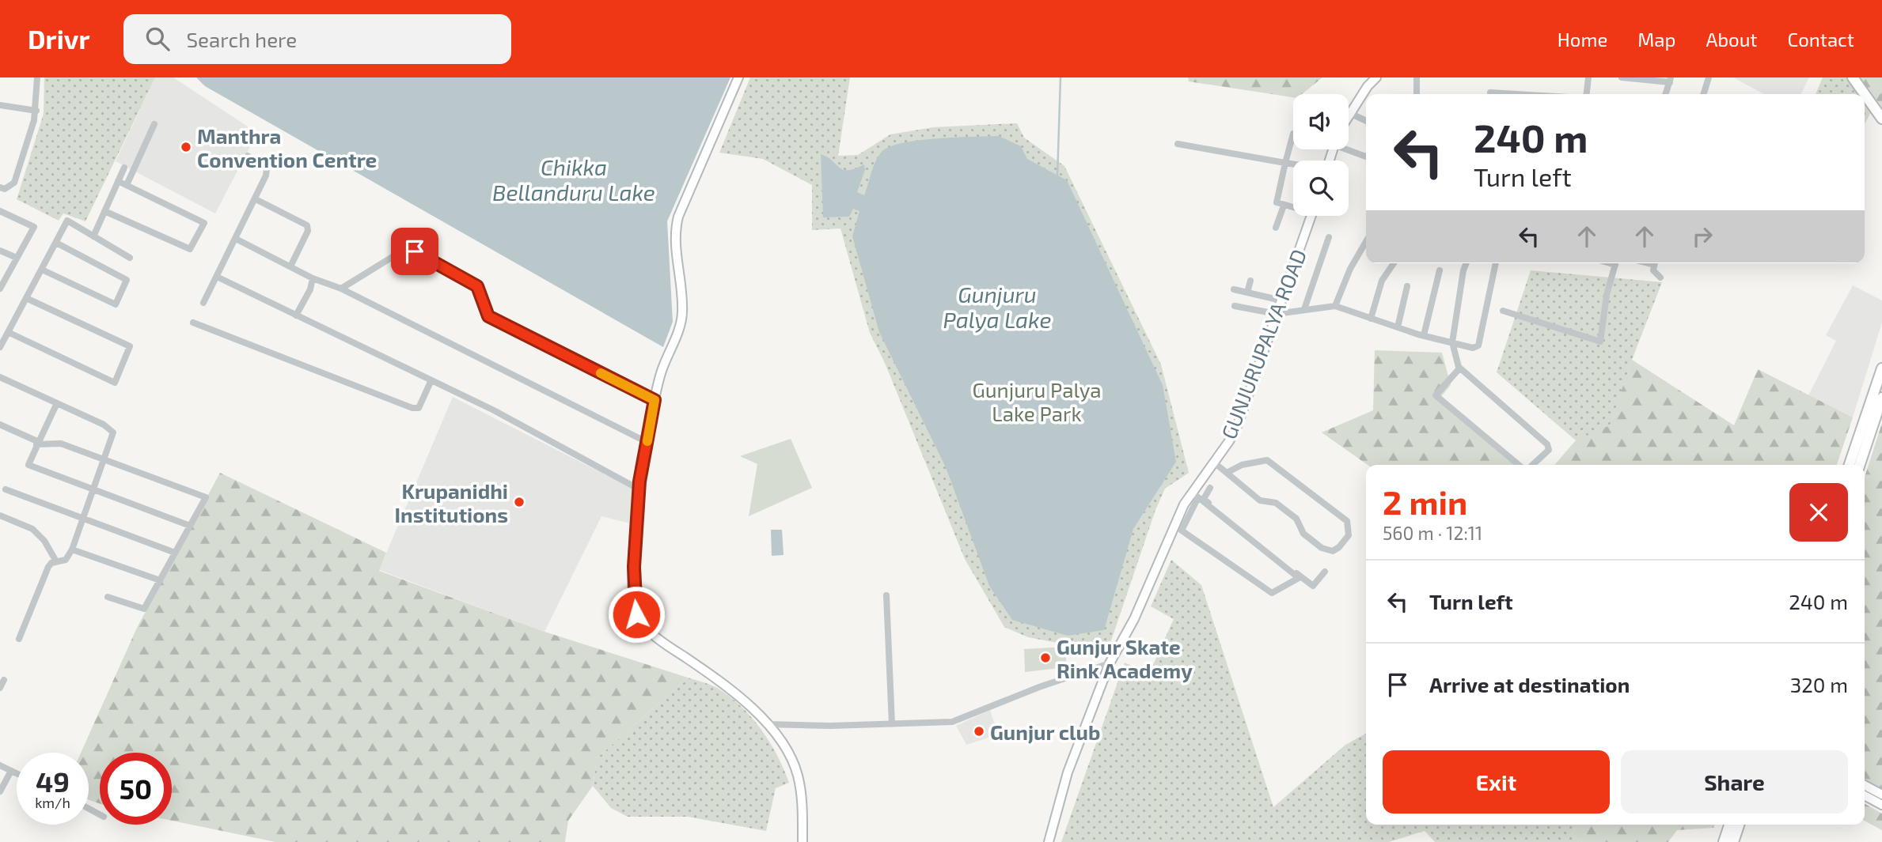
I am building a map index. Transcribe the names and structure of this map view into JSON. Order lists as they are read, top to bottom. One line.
{"streets":{"main road":["GUNJURUPALYA ROAD"]},"water":["Chikka Bellanduru Lake","Gunjuru Palya Lake"],"parks":["Gunjuru Palya Lake Park"],"places":["Manthra Convention Centre","Krupanidhi Institutions","Gunjur Skate Rink Academy","Gunjur club"],"page":{"header":"Drivr","search":"Search here","nav":["Home","Map","About","Contact"],"turn":["240 m","Turn left"],"heading":["2 min","560 m · 12:11"],"list":[{"name":"Turn left","value":"240 m"},{"name":"Arrive at destination","value":"320 m"}],"buttons":["Exit","Share"],"speed":"49 km/h","limit":"50"}}
